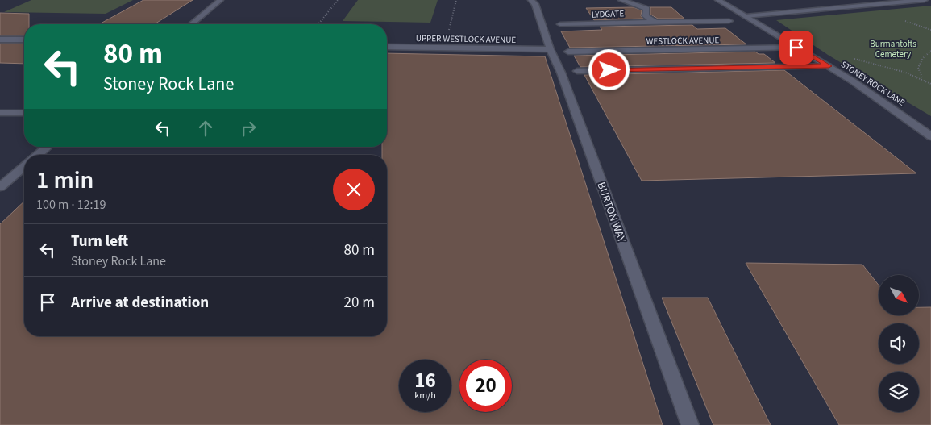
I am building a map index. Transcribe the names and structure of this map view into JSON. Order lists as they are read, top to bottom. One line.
{"streets":{"street":["LYDGATE","UPPER WESTLOCK AVENUE","WESTLOCK AVENUE","STONEY ROCK LANE","BURTON WAY"]},"crossings":[["UPPER WESTLOCK AVENUE","BURTON WAY"],["WESTLOCK AVENUE","STONEY ROCK LANE"]],"parks":["Burmantofts Cemetery"],"north":"bottom right","page":{"turn":["80 m","Stoney Rock Lane"],"heading":["1 min","100 m · 12:19"],"list":[{"name":"Turn left","note":"Stoney Rock Lane","value":"80 m"},{"name":"Arrive at destination","value":"20 m"}],"speed":"16 km/h","limit":"20"}}
